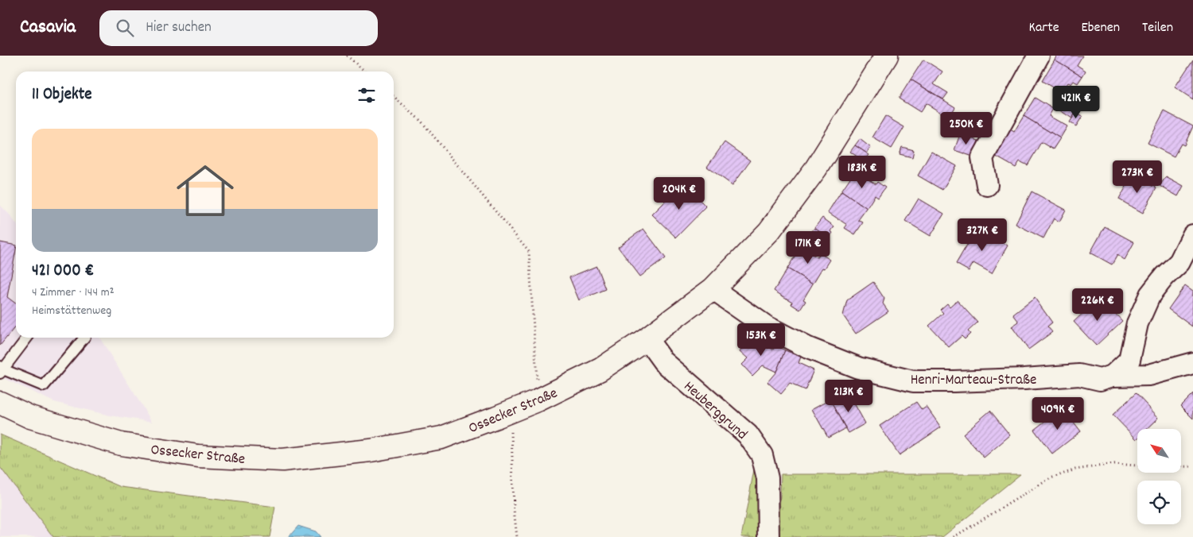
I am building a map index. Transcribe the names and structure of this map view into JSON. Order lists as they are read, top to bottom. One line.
{"streets":{"street":["Henri-Marteau-Straße","Ossecker Straße","Heuberggrund"]},"crossings":[["Henri-Marteau-Straße","Ossecker Straße"],["Ossecker Straße","Heuberggrund"]],"north":"top left","page":{"header":"Casavia","search":"Hier suchen","nav":["Karte","Ebenen","Teilen"],"heading":"11 Objekte","price":["421K €","250K €","183K €","273K €","204K €","327K €","171K €","226K €","153K €","213K €","409K €"],"list":[{"name":"421 000 €","note":"4 Zimmer · 144 m² · Heimstättenweg"}]}}
